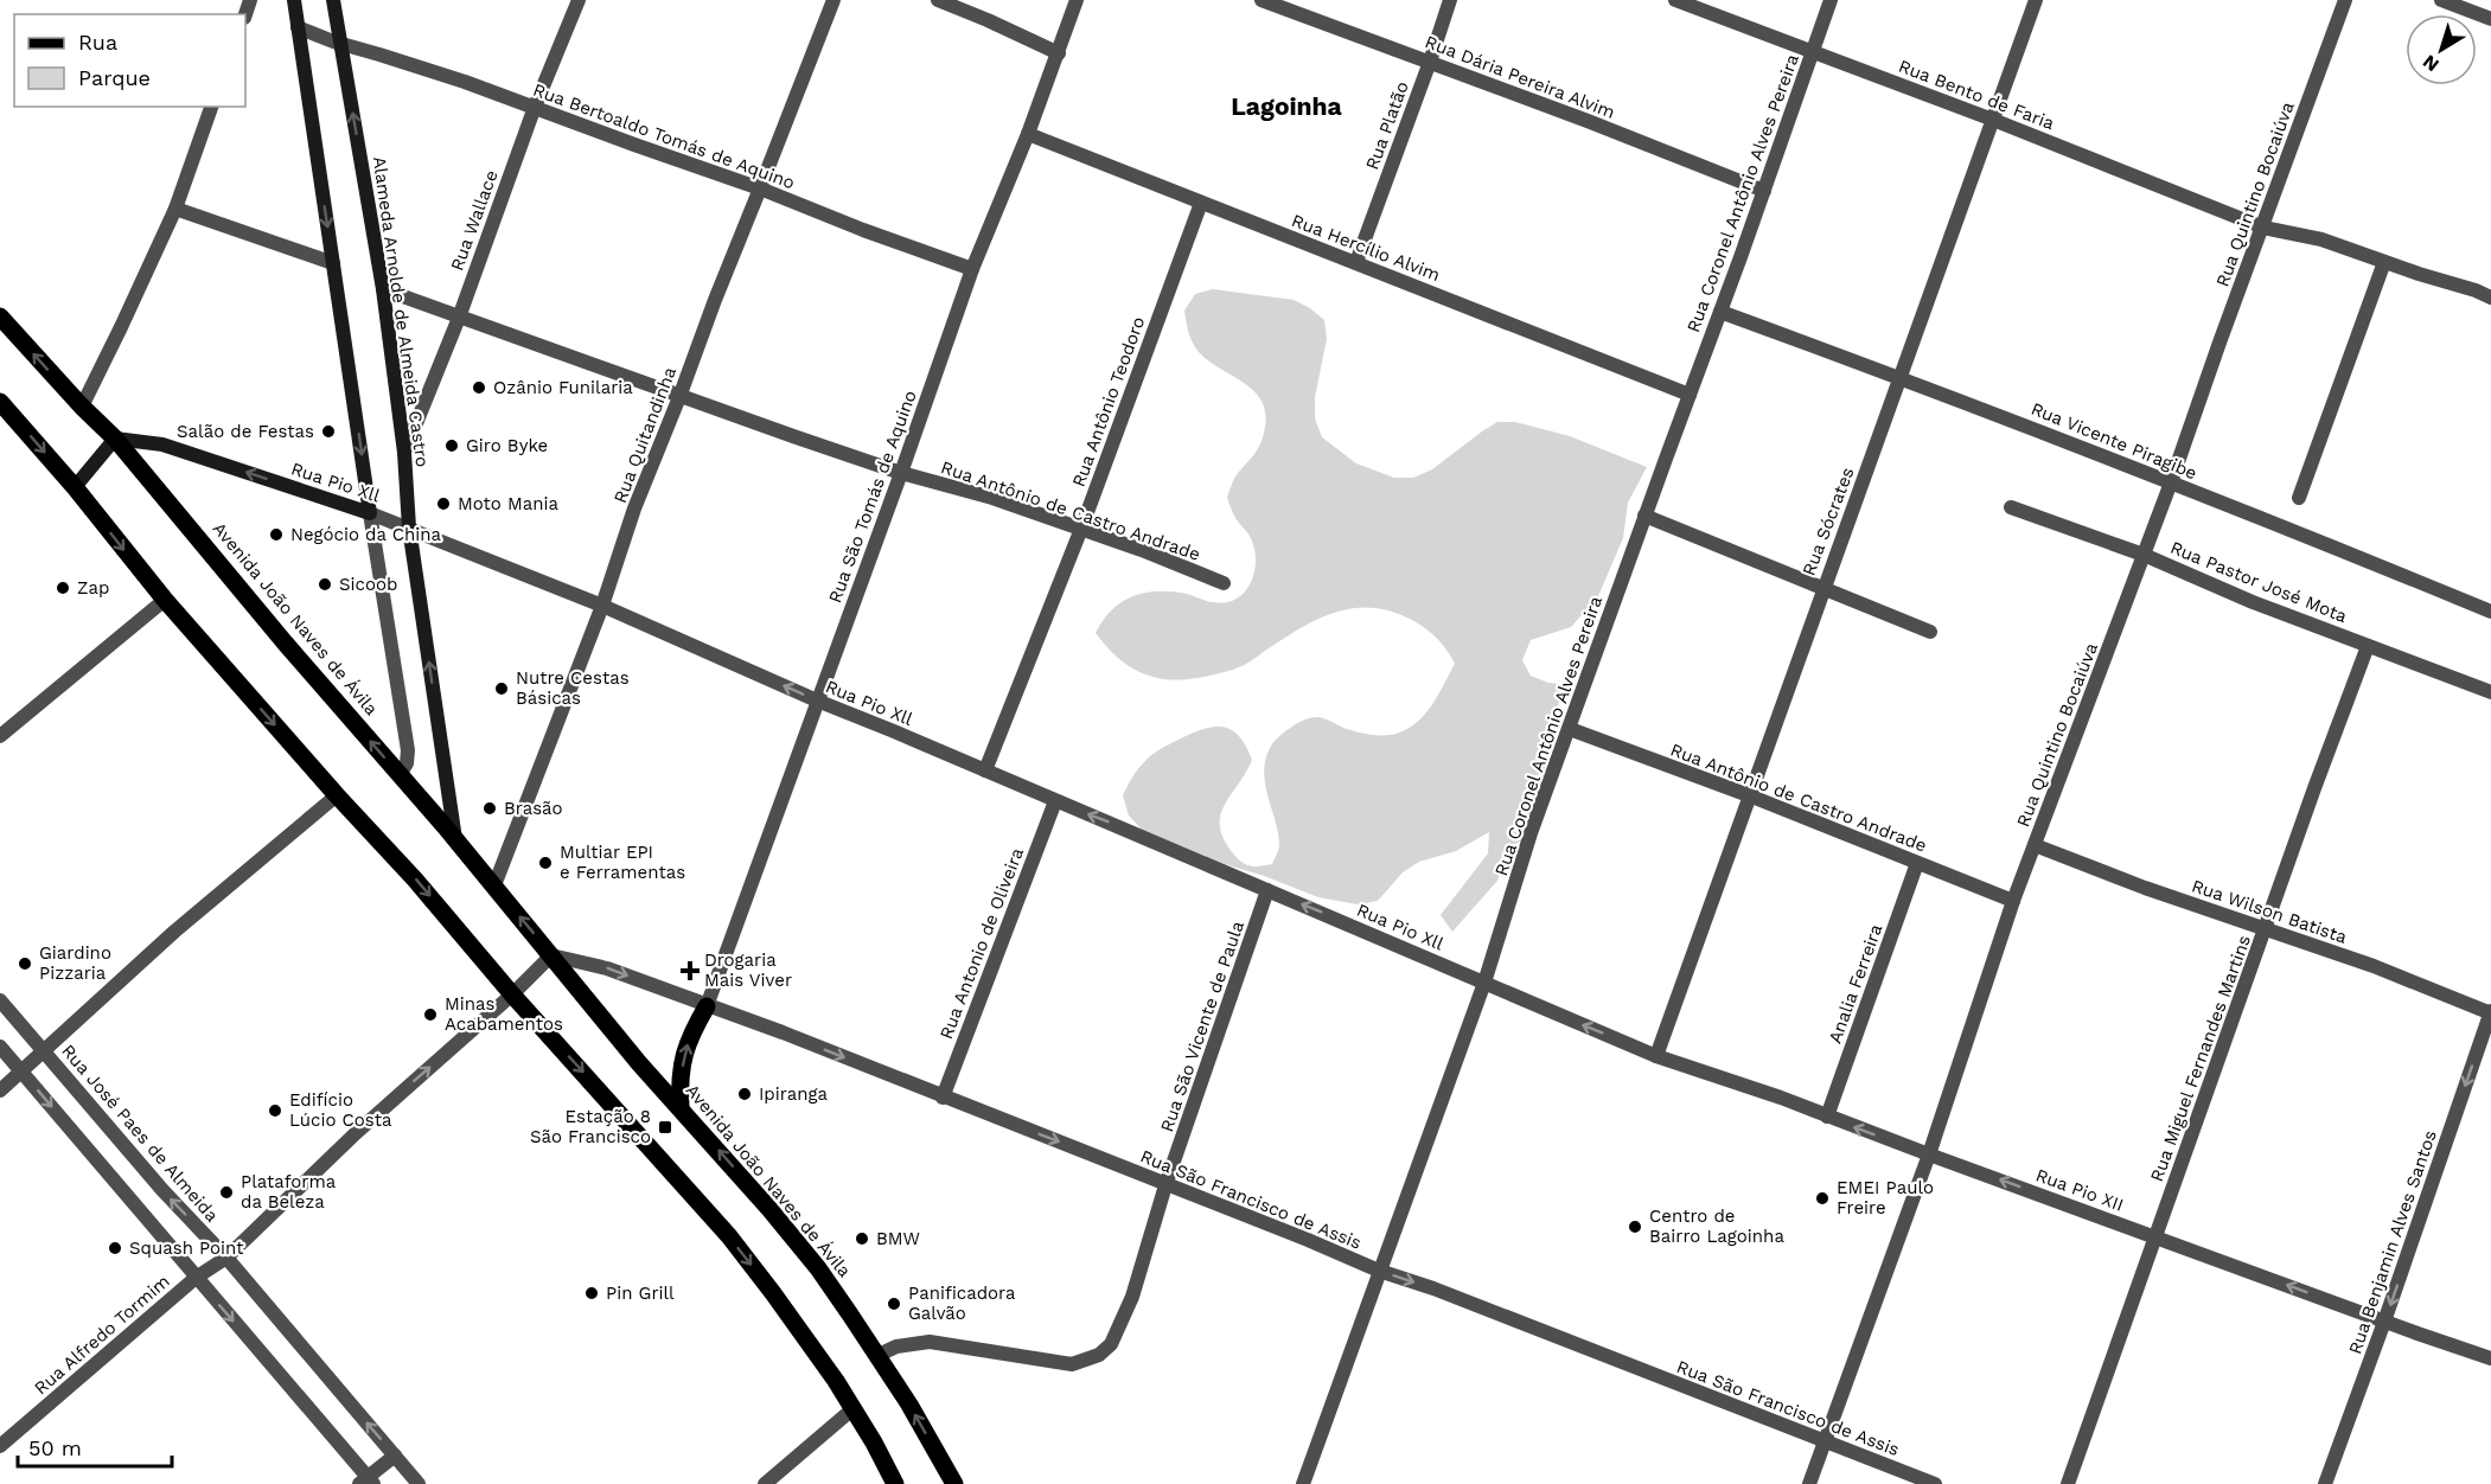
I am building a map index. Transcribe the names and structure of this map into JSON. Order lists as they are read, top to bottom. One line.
{"streets":{"main road":["Alameda Arnolde de Almeida Castro","Rua Pio Xll","Avenida João Naves de Ávila"],"street":["Rua Dária Pereira Alvim","Rua Bento de Faria","Rua Platão","Rua Bertoaldo Tomás de Aquino","Rua Coronel Antônio Alves Pereira","Rua Quintino Bocaiúva","Rua Wallace","Rua Hercílio Alvim","Rua Antônio Teodoro","Rua Quitandinha","Rua Vicente Piragibe","Rua São Tomás de Aquino","Rua Antônio de Castro Andrade","Rua Sócrates","Rua Pastor José Mota","Rua Wilson Batista","Rua Antonio de Oliveira","Analia Ferreira","Rua São Vicente de Paula","Rua Miguel Fernandes Martins","Rua José Paes de Almeida","Rua Pio XII","Rua São Francisco de Assis","Rua Benjamin Alves Santos","Rua Alfredo Tormim"]},"crossings":[["Rua Dária Pereira Alvim","Rua Platão"],["Rua Dária Pereira Alvim","Rua Coronel Antônio Alves Pereira"],["Rua Bento de Faria","Rua Coronel Antônio Alves Pereira"],["Rua Bento de Faria","Rua Quintino Bocaiúva"],["Rua Bento de Faria","Rua Sócrates"],["Rua Platão","Rua Hercílio Alvim"],["Rua Bertoaldo Tomás de Aquino","Rua Wallace"],["Rua Bertoaldo Tomás de Aquino","Alameda Arnolde de Almeida Castro"],["Rua Bertoaldo Tomás de Aquino","Rua Quitandinha"],["Rua Bertoaldo Tomás de Aquino","Rua São Tomás de Aquino"],["Rua Coronel Antônio Alves Pereira","Rua Hercílio Alvim"],["Rua Coronel Antônio Alves Pereira","Rua Vicente Piragibe"],["Rua Coronel Antônio Alves Pereira","Rua Pio Xll"],["Rua Coronel Antônio Alves Pereira","Rua Antônio de Castro Andrade"],["Rua Coronel Antônio Alves Pereira","Rua São Francisco de Assis"],["Rua Quintino Bocaiúva","Rua Vicente Piragibe"],["Rua Quintino Bocaiúva","Rua Antônio de Castro Andrade"],["Rua Quintino Bocaiúva","Rua Pastor José Mota"],["Rua Quintino Bocaiúva","Rua Wilson Batista"],["Rua Quintino Bocaiúva","Rua Pio XII"],["Rua Quintino Bocaiúva","Rua São Francisco de Assis"],["Rua Wallace","Alameda Arnolde de Almeida Castro"],["Rua Wallace","Rua Antônio de Castro Andrade"],["Rua Hercílio Alvim","Rua Antônio Teodoro"],["Rua Hercílio Alvim","Rua São Tomás de Aquino"],["Alameda Arnolde de Almeida Castro","Rua Pio Xll"],["Alameda Arnolde de Almeida Castro","Rua Antônio de Castro Andrade"],["Alameda Arnolde de Almeida Castro","Avenida João Naves de Ávila"],["Rua Antônio Teodoro","Rua Pio Xll"],["Rua Antônio Teodoro","Rua Antônio de Castro Andrade"],["Rua Quitandinha","Rua Pio Xll"],["Rua Quitandinha","Rua Antônio de Castro Andrade"],["Rua Quitandinha","Avenida João Naves de Ávila"],["Rua Vicente Piragibe","Rua Sócrates"],["Rua Pio Xll","Rua São Tomás de Aquino"],["Rua Pio Xll","Rua Sócrates"],["Rua Pio Xll","Avenida João Naves de Ávila"],["Rua Pio Xll","Rua Antonio de Oliveira"],["Rua Pio Xll","Rua São Vicente de Paula"],["Rua Pio Xll","Rua Pio XII"],["Rua São Tomás de Aquino","Rua Antônio de Castro Andrade"],["Rua São Tomás de Aquino","Rua São Francisco de Assis"],["Rua Antônio de Castro Andrade","Rua Sócrates"],["Rua Antônio de Castro Andrade","Analia Ferreira"],["Rua Sócrates","Rua Pio XII"],["Rua Pastor José Mota","Rua Miguel Fernandes Martins"],["Avenida João Naves de Ávila","Rua São Vicente de Paula"],["Avenida João Naves de Ávila","Rua São Francisco de Assis"],["Rua Wilson Batista","Rua Miguel Fernandes Martins"],["Rua Wilson Batista","Rua Benjamin Alves Santos"],["Rua Antonio de Oliveira","Rua São Francisco de Assis"],["Analia Ferreira","Rua Pio XII"],["Rua São Vicente de Paula","Rua São Francisco de Assis"],["Rua Miguel Fernandes Martins","Rua Pio XII"],["Rua José Paes de Almeida","Rua Alfredo Tormim"],["Rua Pio XII","Rua Benjamin Alves Santos"]],"one_way":["Rua Pio Xll","Rua Pio XII","Rua São Francisco de Assis","Rua Benjamin Alves Santos","Rua Alfredo Tormim"],"districts":["Lagoinha"],"places":{"other":["Ozânio Funilaria","Salão de Festas","Giro Byke","Moto Mania","Negócio da China","Sicoob","Zap","Nutre Cestas Básicas","Brasão","Multiar EPI e Ferramentas","Giardino Pizzaria","Minas Acabamentos","Ipiranga","Edifício Lúcio Costa","Plataforma da Beleza","EMEI Paulo Freire","Centro de Bairro Lagoinha","BMW","Squash Point","Pin Grill","Panificadora Galvão"],"health":["Drogaria Mais Viver"],"transit":["Estação 8 São Francisco"]},"legend":["Rua","Parque"],"scale_bar":"50 m","north":"bottom left"}
